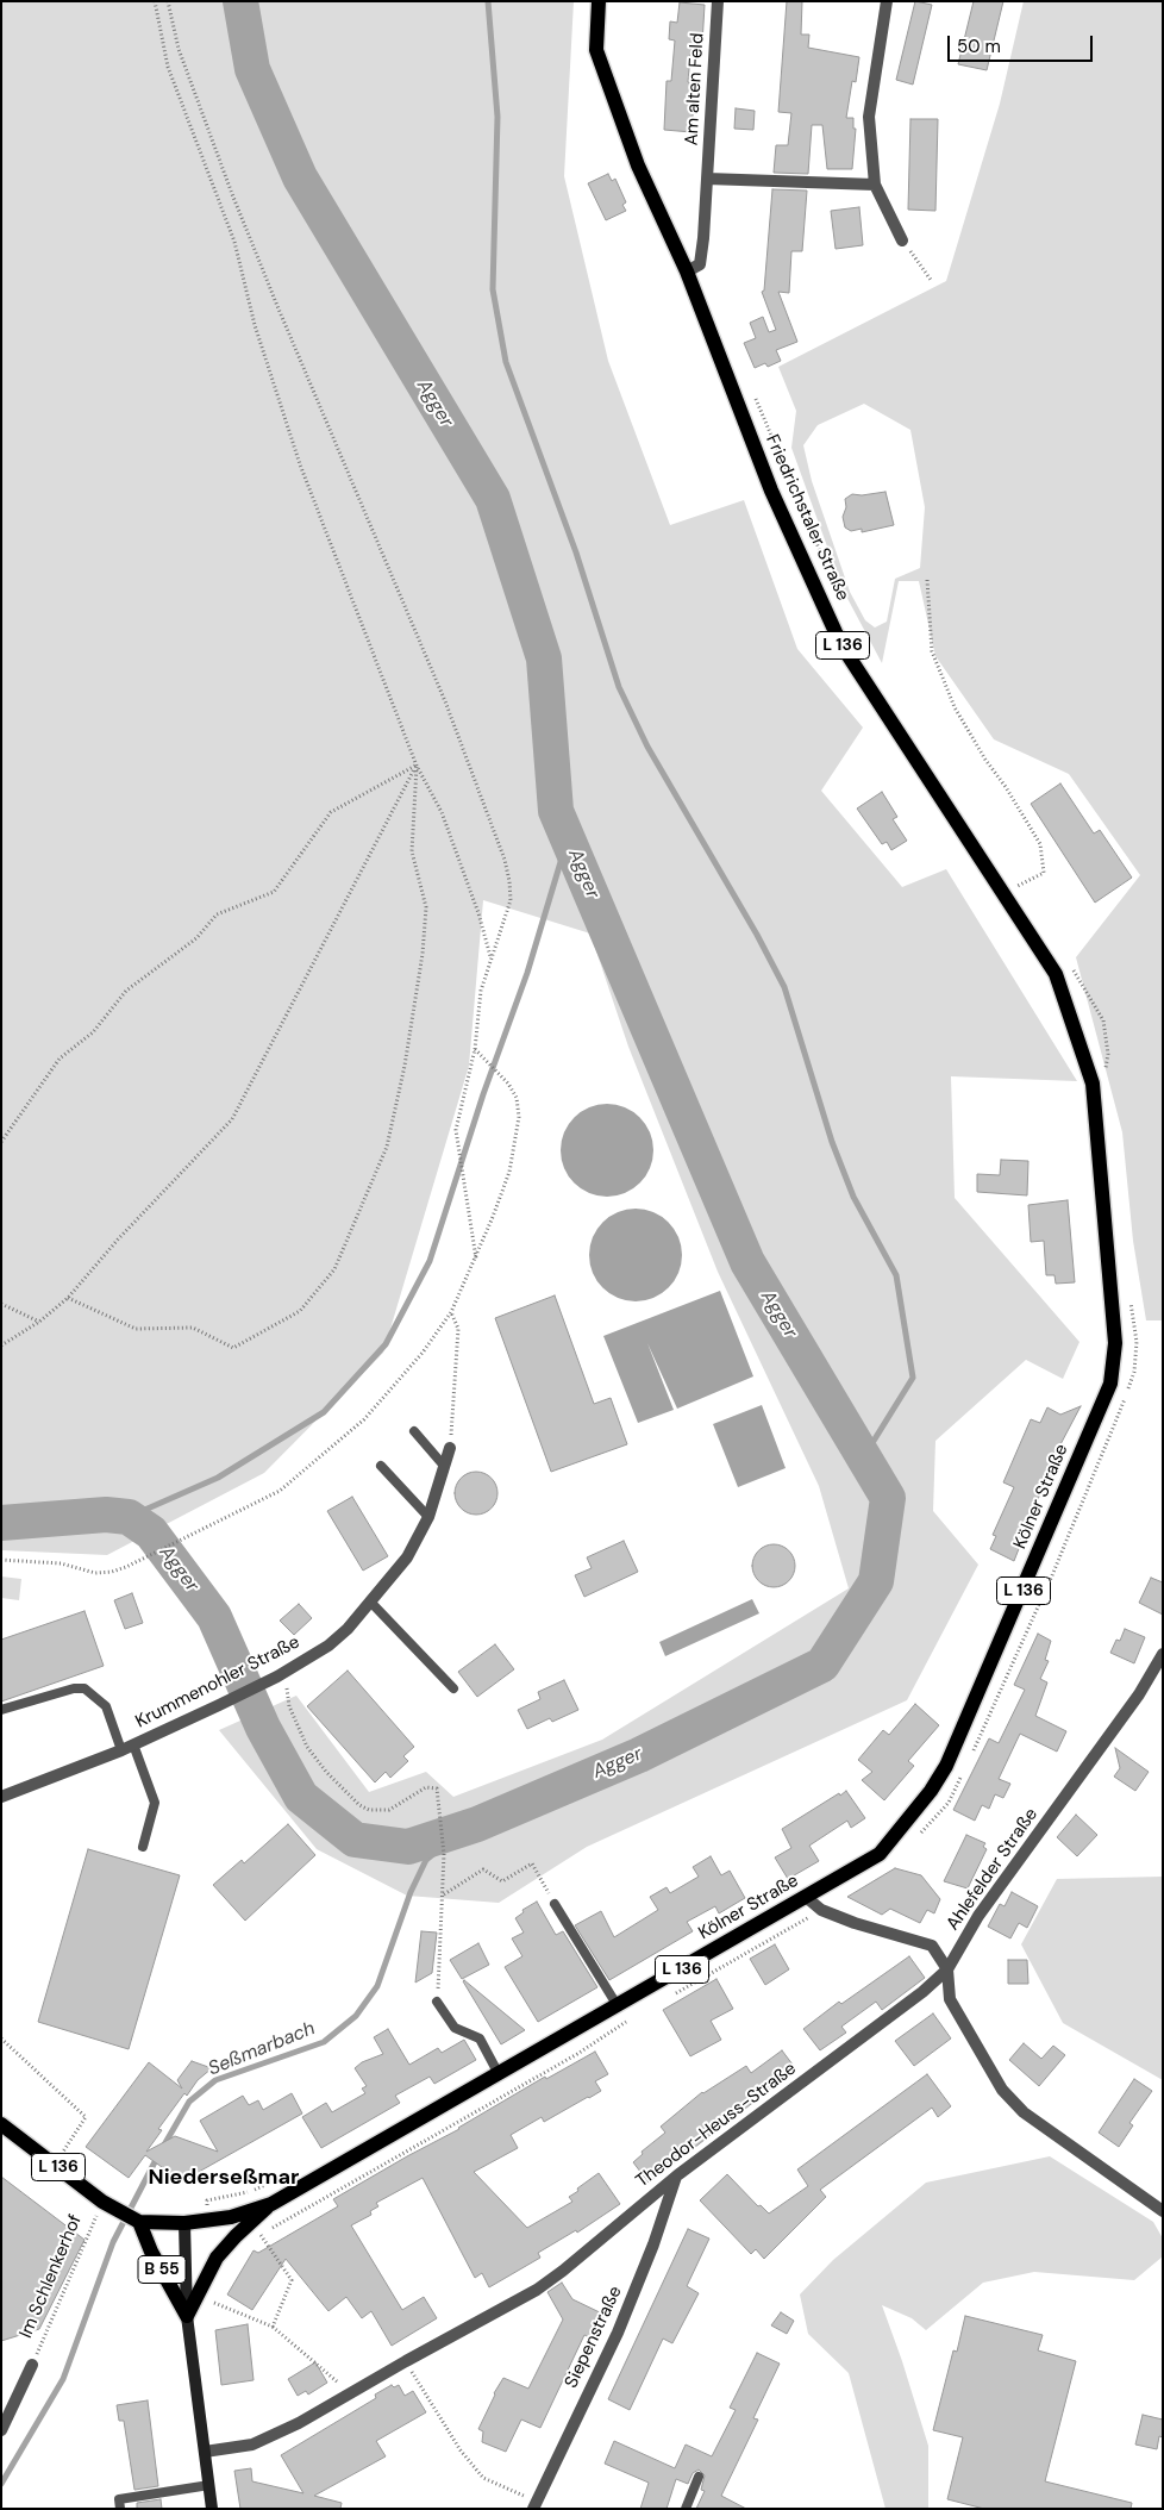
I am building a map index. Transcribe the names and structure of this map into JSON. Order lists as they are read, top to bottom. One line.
{"streets":{"main road":["Friedrichstaler Straße","L 136","Kölner Straße","B 55"],"street":["Am alten Feld","Krummenohler Straße","Ahlefelder Straße","Theodor-Heuss-Straße","Im Schlenkerhof","Siepenstraße"]},"crossings":[["Am alten Feld","Friedrichstaler Straße"],["Friedrichstaler Straße","Kölner Straße"],["Kölner Straße","Ahlefelder Straße"],["Kölner Straße","B 55"],["Kölner Straße","Im Schlenkerhof"],["Ahlefelder Straße","Theodor-Heuss-Straße"],["Theodor-Heuss-Straße","Siepenstraße"]],"districts":["Niederseßmar"],"water":["Agger","Seßmarbach"],"scale_bar":"50 m"}
